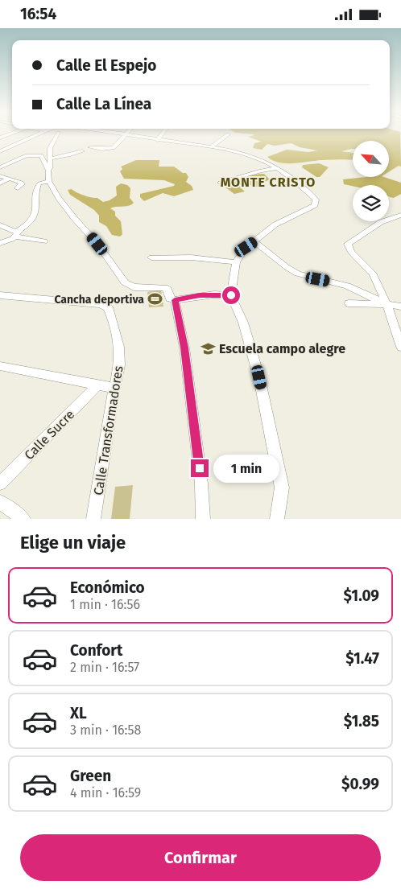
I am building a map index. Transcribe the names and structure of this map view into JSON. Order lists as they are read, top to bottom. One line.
{"streets":{"street":["Calle Transformadores","Calle Sucre"]},"districts":["MONTE CRISTO"],"places":{"sports":["Cancha deportiva"],"school or university":["Escuela campo alegre"]},"north":"top left","page":{"status":"16:54","banner":["Calle El Espejo","Calle La Línea"],"bubble":"1 min","heading":"Elige un viaje","list":[{"name":"Económico","note":"1 min · 16:56","value":"$1.09"},{"name":"Confort","note":"2 min · 16:57","value":"$1.47"},{"name":"XL","note":"3 min · 16:58","value":"$1.85"},{"name":"Green","note":"4 min · 16:59","value":"$0.99"}],"buttons":"Confirmar"}}
